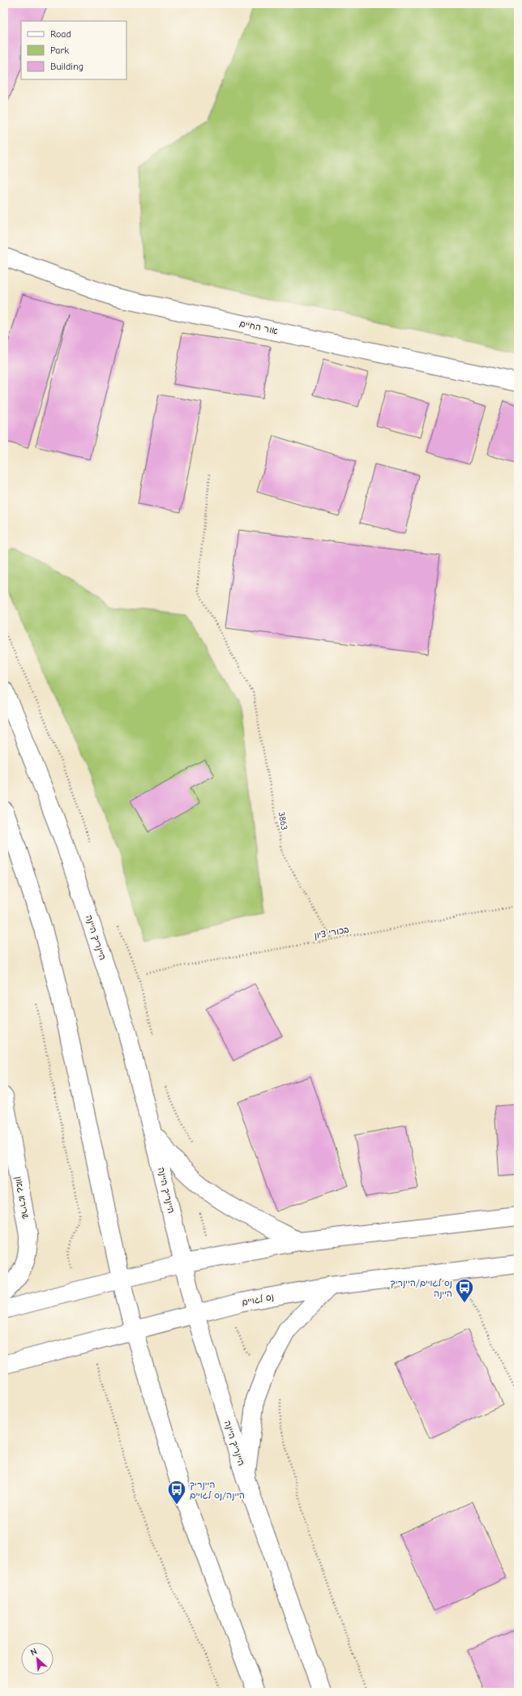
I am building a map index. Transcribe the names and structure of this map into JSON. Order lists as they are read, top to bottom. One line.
{"streets":{"main road":["אור החיים","היינריך היינה","שרירא גאון","נס לגויים"],"path":["3863","בכורי ציון"]},"crossings":[["3863","בכורי ציון"],["היינריך היינה","נס לגויים"]],"places":{"bus stop":["נס לגויים/היינריך היינה","היינריך היינה/נס לגויים"]},"legend":["Road","Park","Building"],"north":"top left"}
